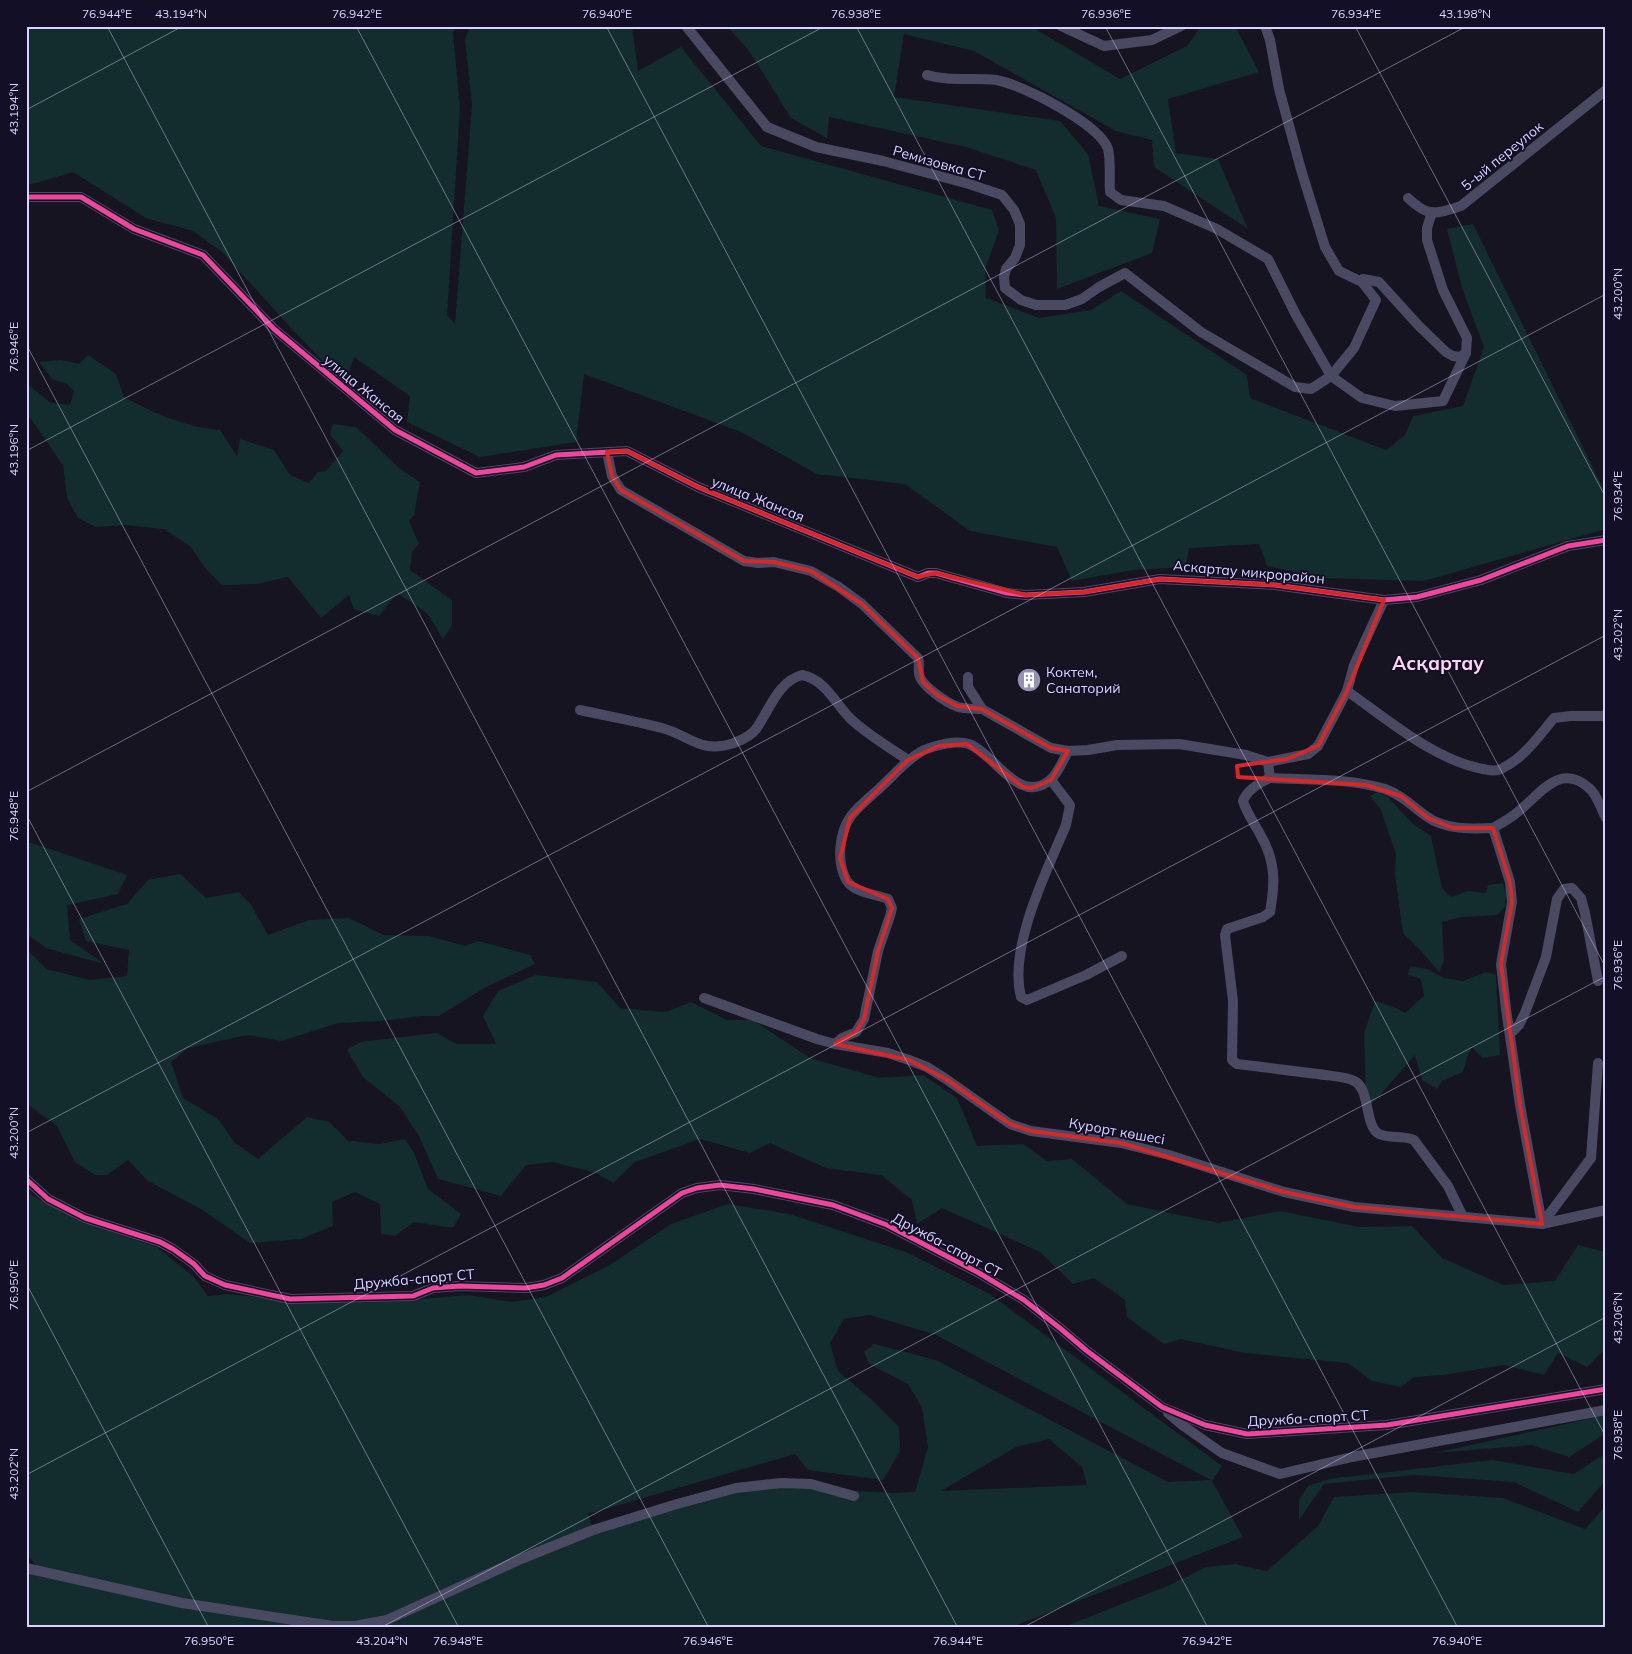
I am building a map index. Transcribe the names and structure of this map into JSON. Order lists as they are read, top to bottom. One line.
{"streets":{"street":["5-ый переулок","Ремизовка СТ","улица Жансая","Аскартау микрорайон","Курорт көшесі","Дружба-спорт СТ"]},"crossings":[["улица Жансая","Аскартау микрорайон"]],"districts":["Асқартау"],"places":{"building":["Коктем, Санаторий"]},"coordinates":["76.944°E","43.194°N","76.942°E","76.940°E","76.938°E","76.936°E","76.934°E","43.198°N","43.200°N","76.946°E","43.196°N","43.202°N","76.948°E","76.950°E","43.206°N","43.204°N"]}
